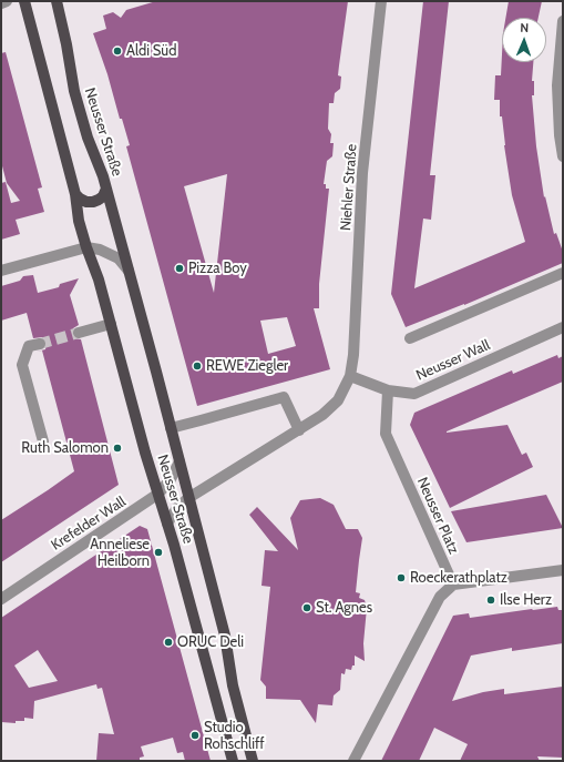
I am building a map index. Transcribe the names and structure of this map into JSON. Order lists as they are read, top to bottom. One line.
{"streets":{"main road":["Neusser Straße"],"street":["Niehler Straße","Neusser Wall","Neusser Platz","Krefelder Wall"]},"crossings":[["Neusser Straße","Krefelder Wall"],["Niehler Straße","Neusser Wall"],["Neusser Wall","Neusser Platz"]],"places":["Aldi Süd","Pizza Boy","REWE Ziegler","Ruth Salomon","Anneliese Heilborn","Roeckerathplatz","Ilse Herz","St. Agnes","ORUC Deli","Studio Rohschliff"],"north":"top"}
